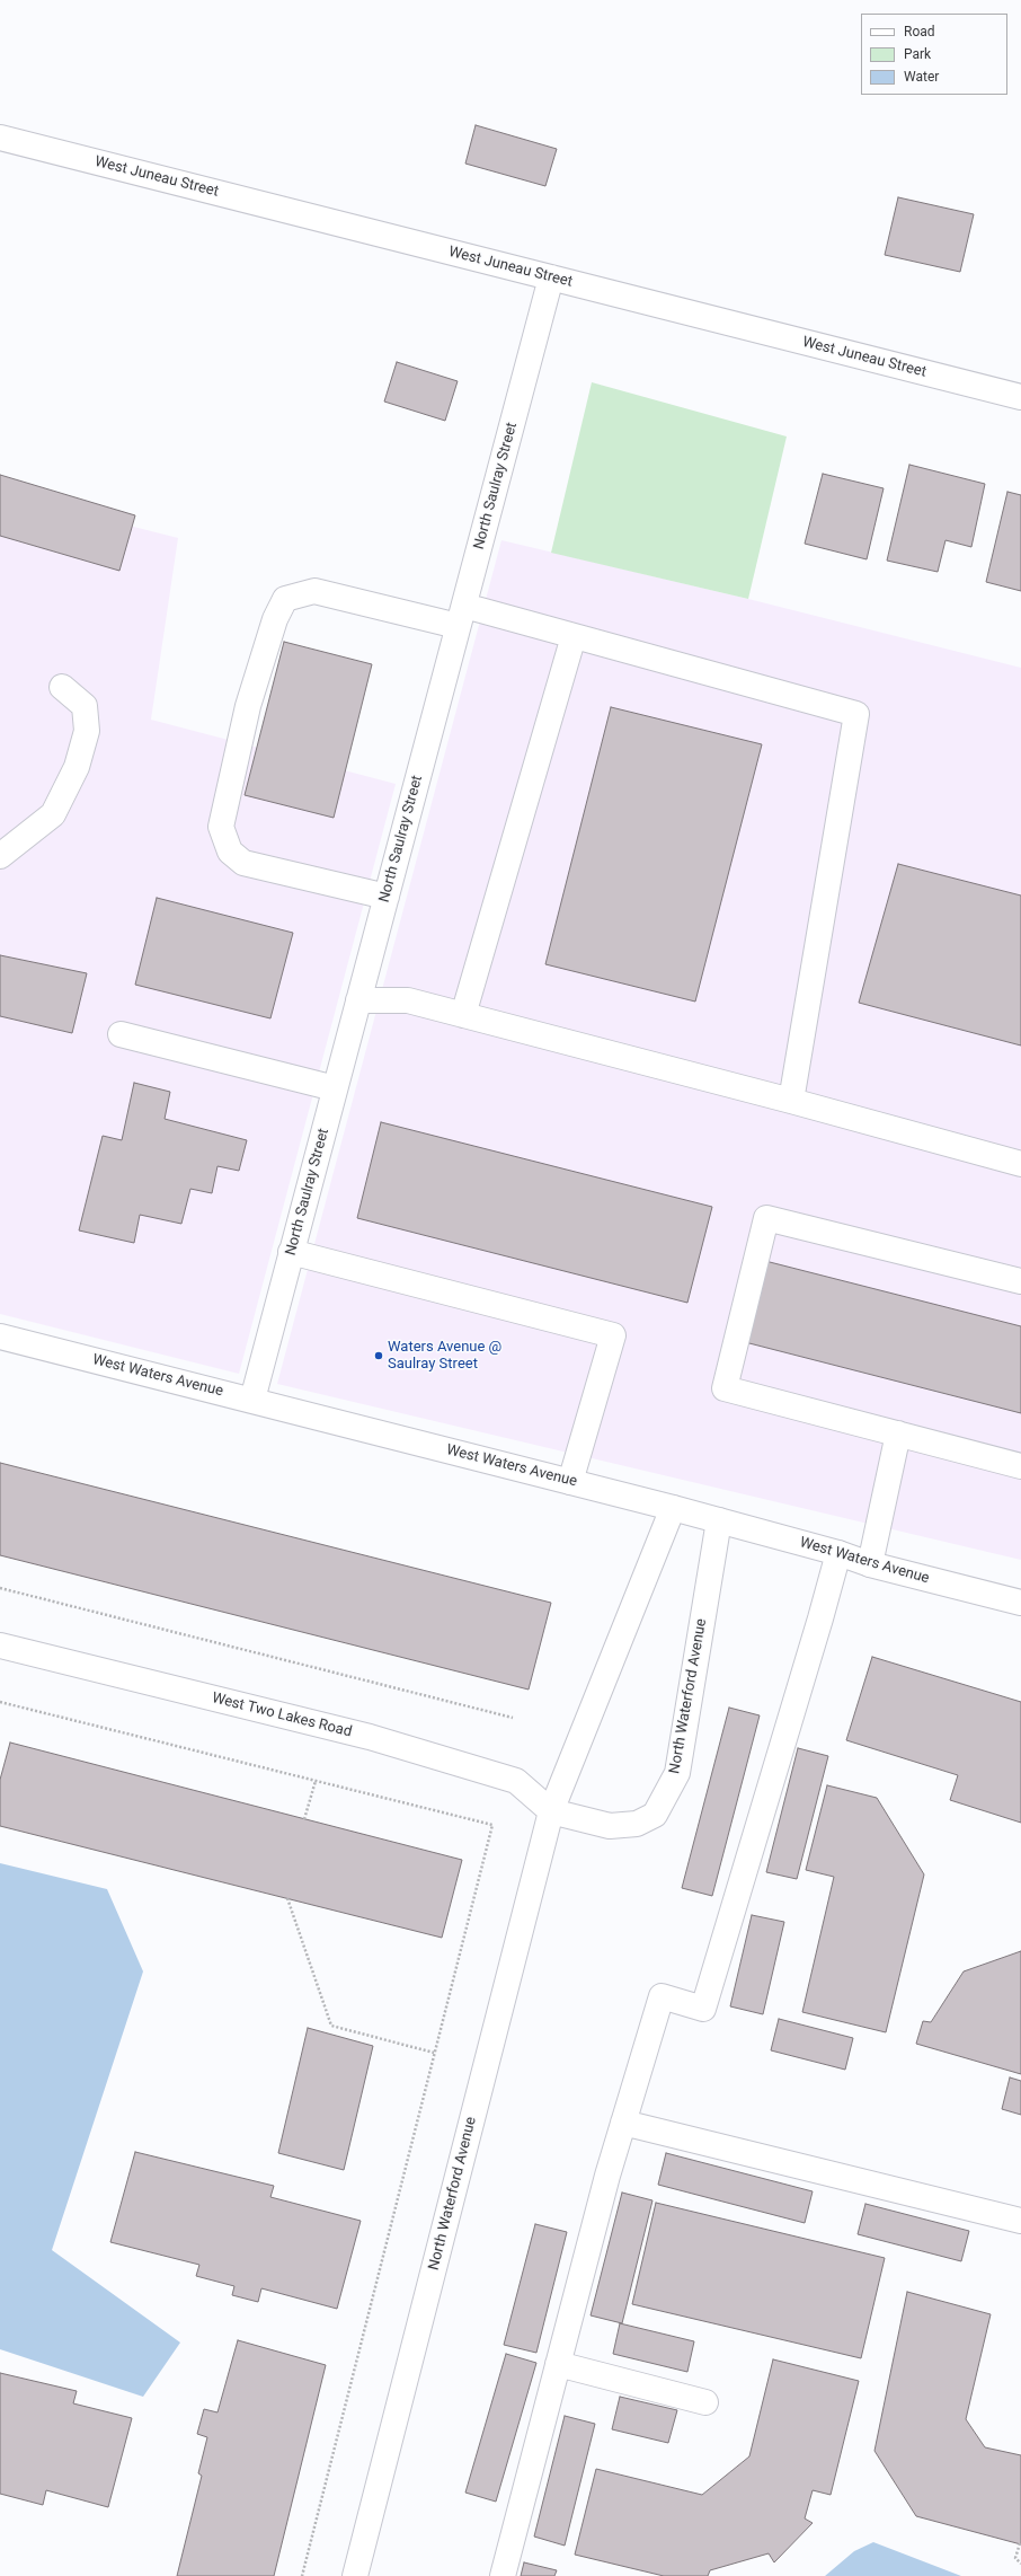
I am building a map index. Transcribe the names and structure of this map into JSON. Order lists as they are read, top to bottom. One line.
{"streets":{"street":["West Juneau Street","North Saulray Street","West Waters Avenue","North Waterford Avenue","West Two Lakes Road"]},"crossings":[["West Juneau Street","North Saulray Street"],["North Saulray Street","West Waters Avenue"],["West Waters Avenue","North Waterford Avenue"],["North Waterford Avenue","West Two Lakes Road"]],"places":["Waters Avenue @ Saulray Street"],"legend":["Road","Park","Water"]}
